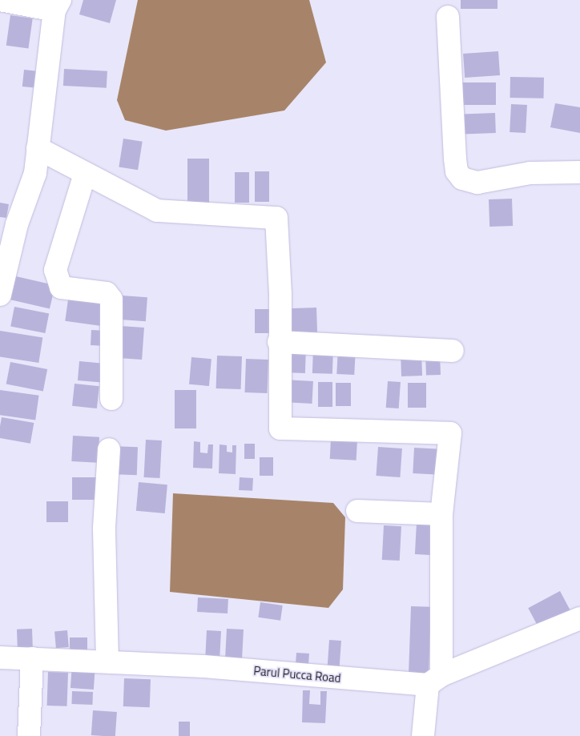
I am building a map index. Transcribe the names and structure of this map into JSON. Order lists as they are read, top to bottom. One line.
{"streets":{"street":["Parul Pucca Road"]}}
